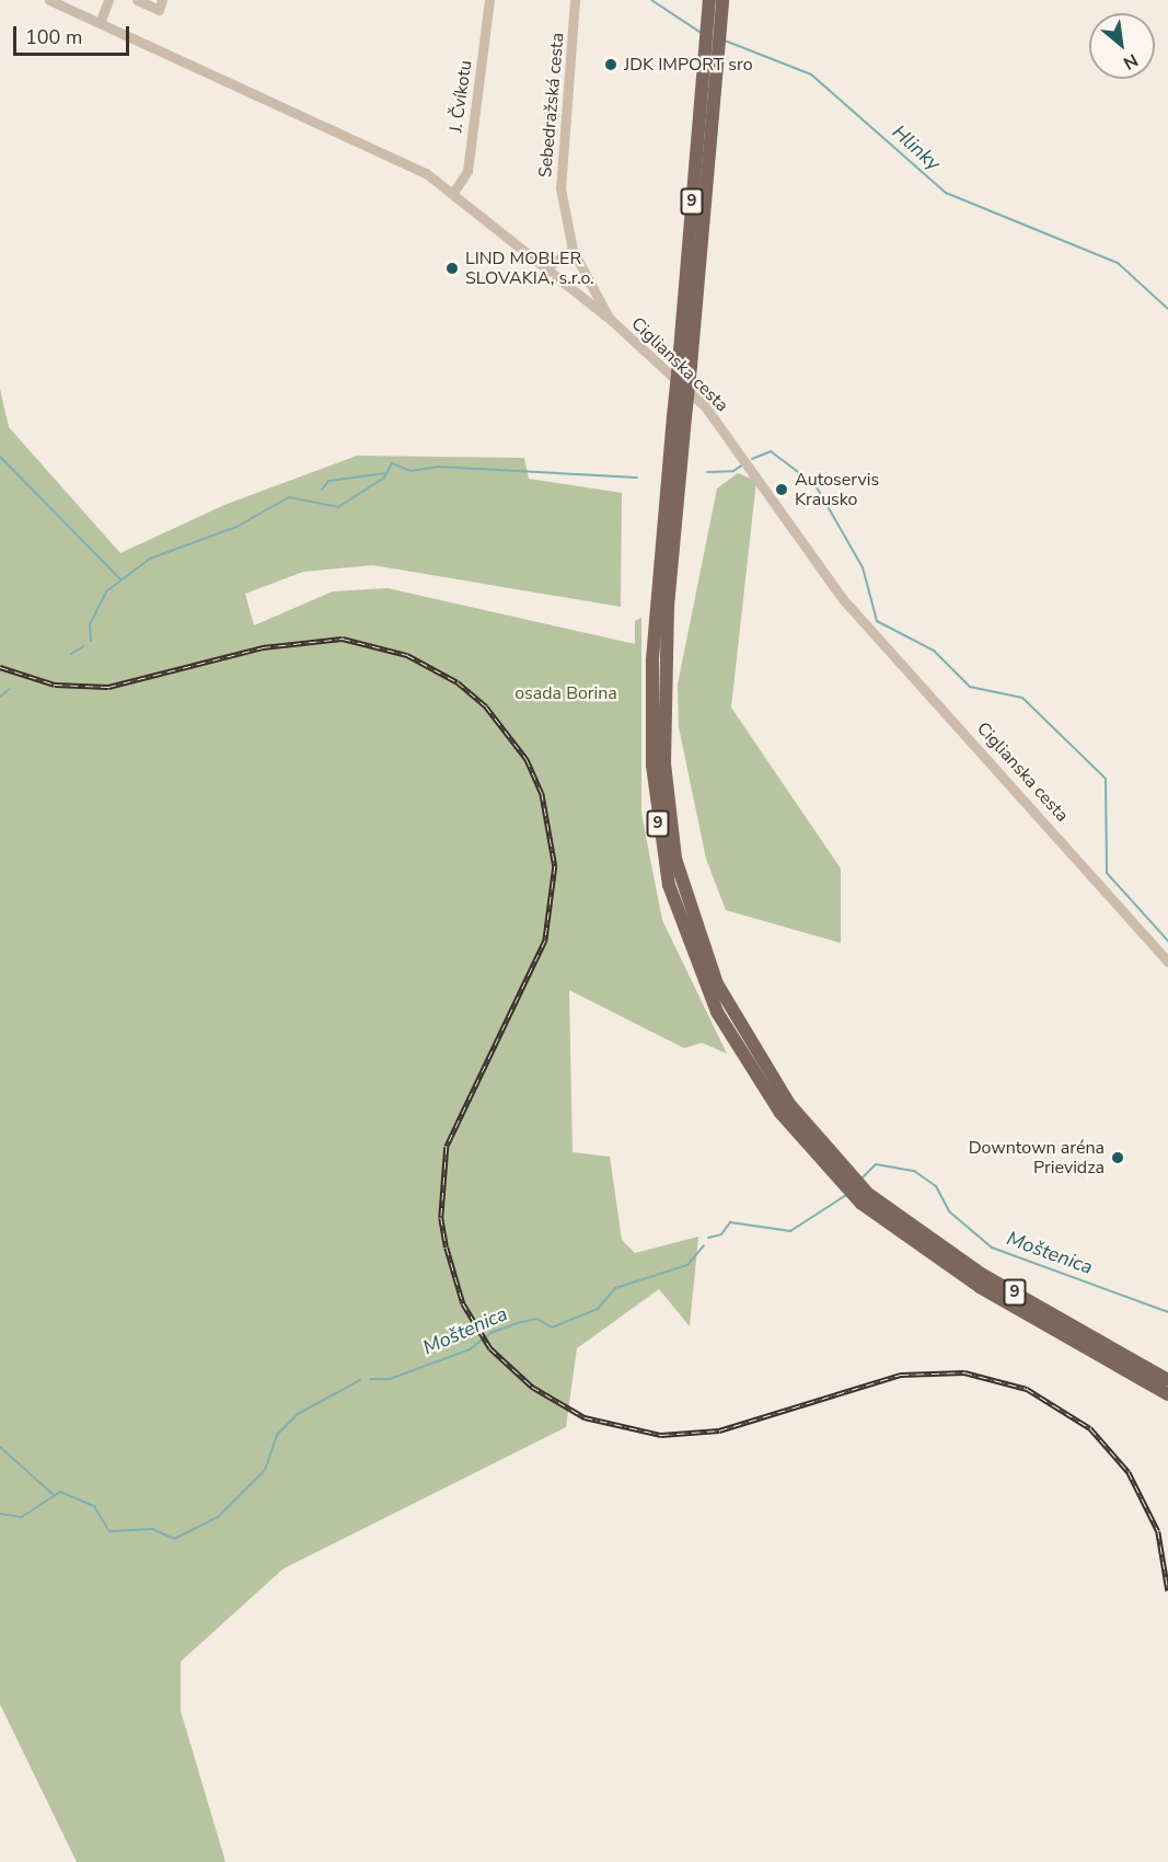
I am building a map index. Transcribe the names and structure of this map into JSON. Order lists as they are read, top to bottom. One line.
{"streets":{"main road":["9"],"street":["J. Čvíkotu","Sebedražská cesta","Ciglianska cesta"]},"crossings":[["J. Čvíkotu","Ciglianska cesta"],["Sebedražská cesta","Ciglianska cesta"]],"water":["Hlinky","Moštenica"],"parks":["osada Borina"],"places":["JDK IMPORT sro","LIND MOBLER SLOVAKIA, s.r.o.","Autoservis Krausko","Downtown aréna Prievidza"],"scale_bar":"100 m","north":"bottom right"}
